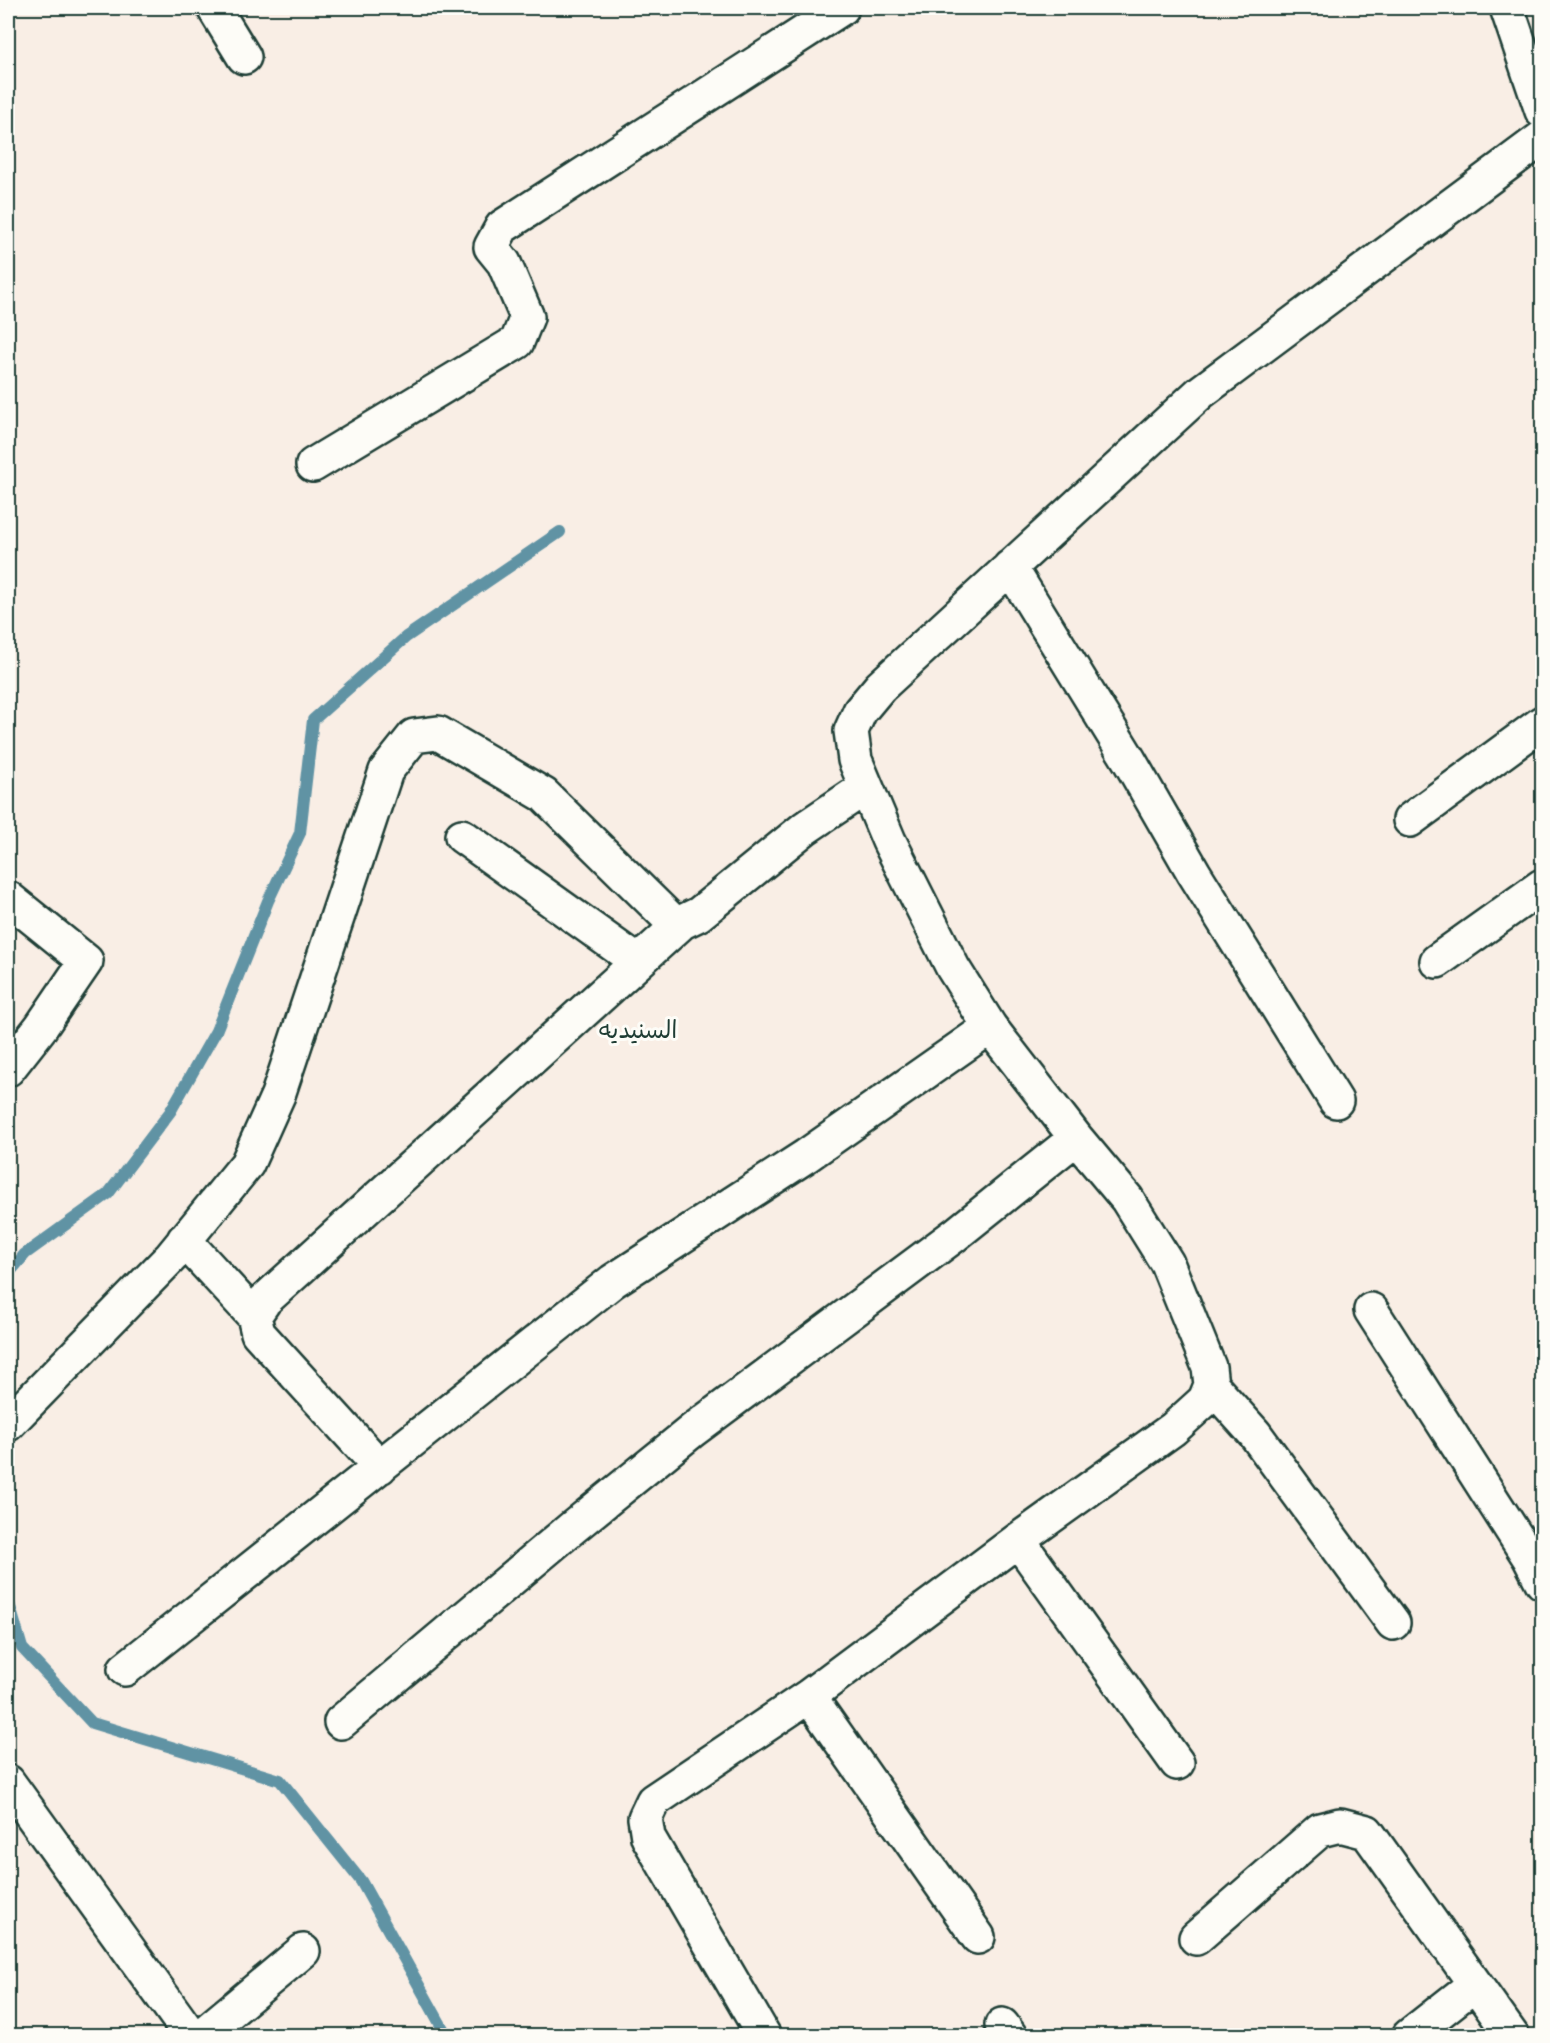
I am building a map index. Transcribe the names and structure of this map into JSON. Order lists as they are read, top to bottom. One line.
{"districts":["السنيديه"]}
